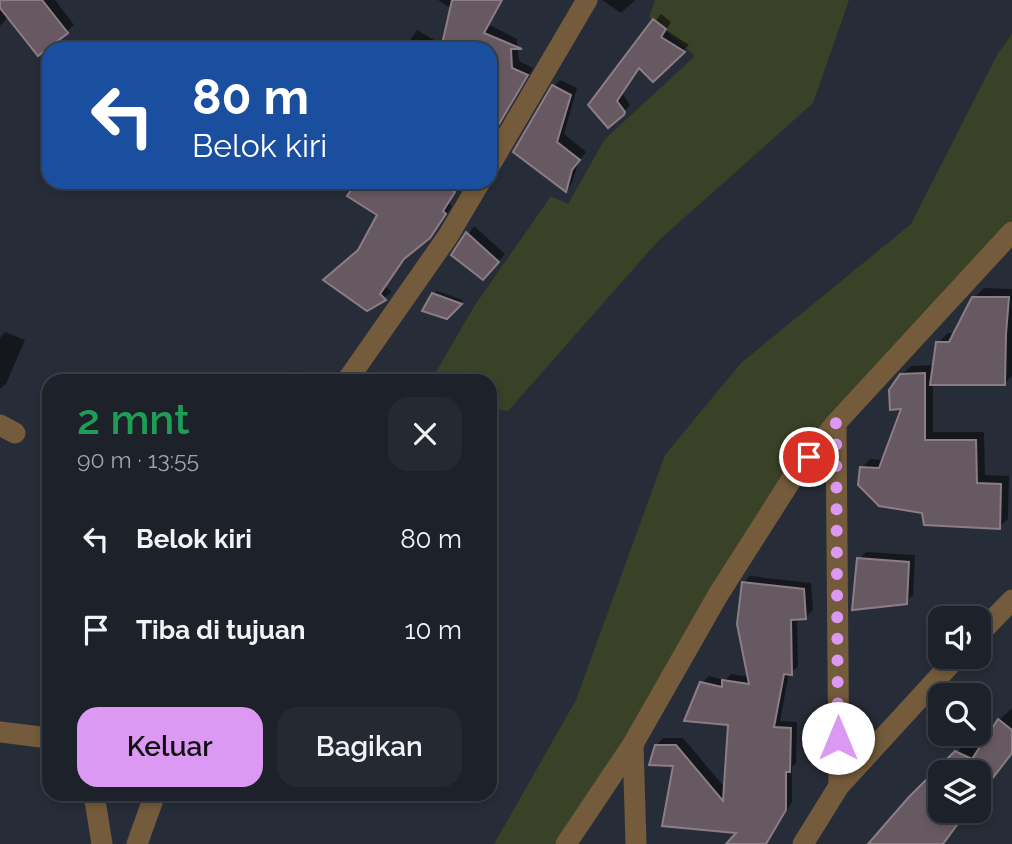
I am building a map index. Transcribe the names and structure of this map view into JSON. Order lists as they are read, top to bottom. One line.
{"page":{"turn":["80 m","Belok kiri"],"heading":["2 mnt","90 m · 13:55"],"list":[{"name":"Belok kiri","value":"80 m"},{"name":"Tiba di tujuan","value":"10 m"}],"buttons":["Keluar","Bagikan"]}}
